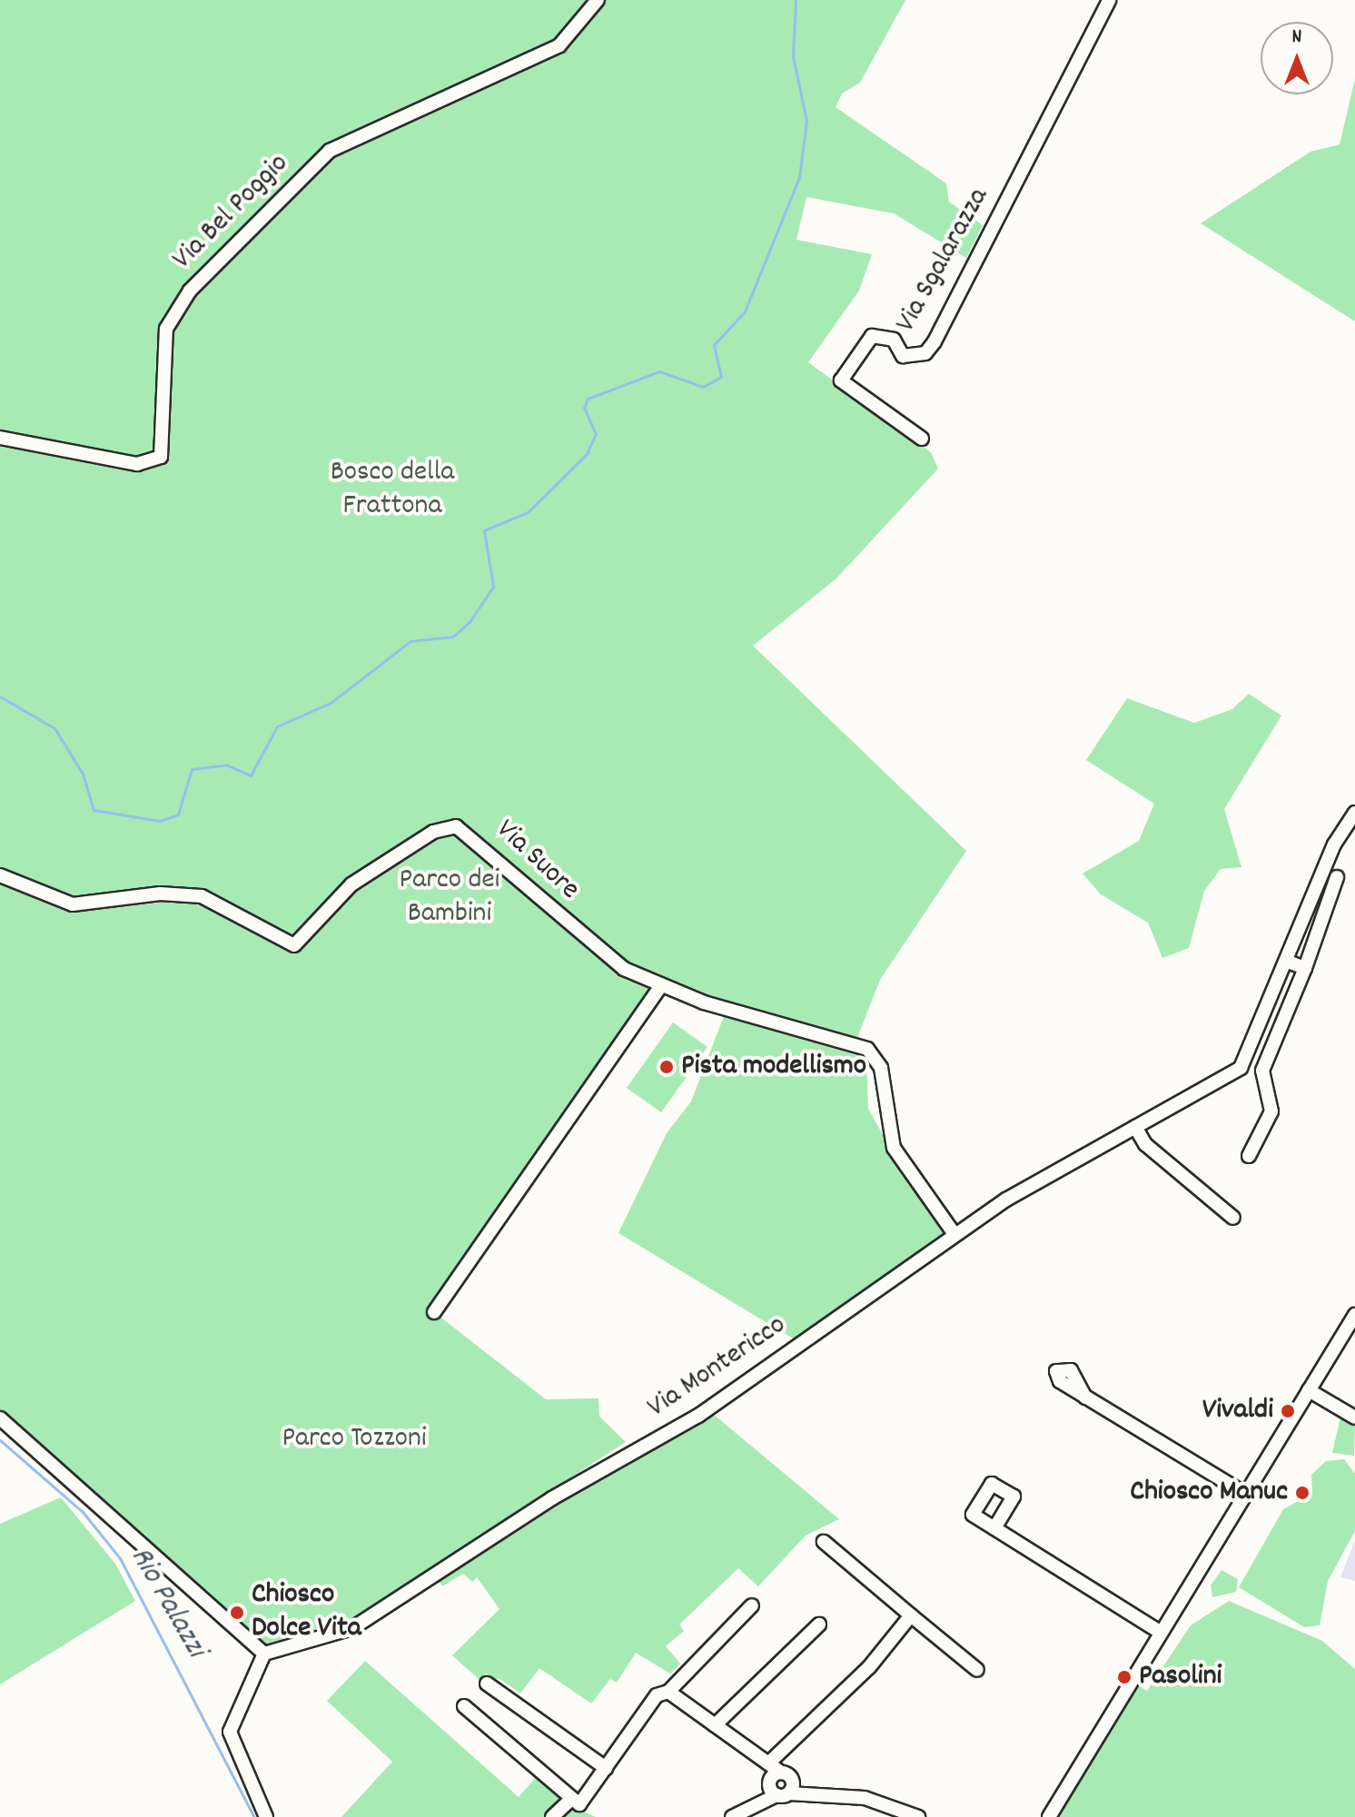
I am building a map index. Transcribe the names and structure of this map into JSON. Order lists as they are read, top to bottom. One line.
{"streets":{"street":["Via Bel Poggio","Via Sgalarazza","Via Suore","Via Montericco"]},"crossings":[["Via Suore","Via Montericco"]],"water":["Rio Palazzi"],"parks":["Bosco della Frattona","Parco dei Bambini","Parco Tozzoni"],"places":["Pista modellismo","Vivaldi","Chiosco Manuc","Chiosco Dolce Vita","Pasolini"],"north":"top"}
